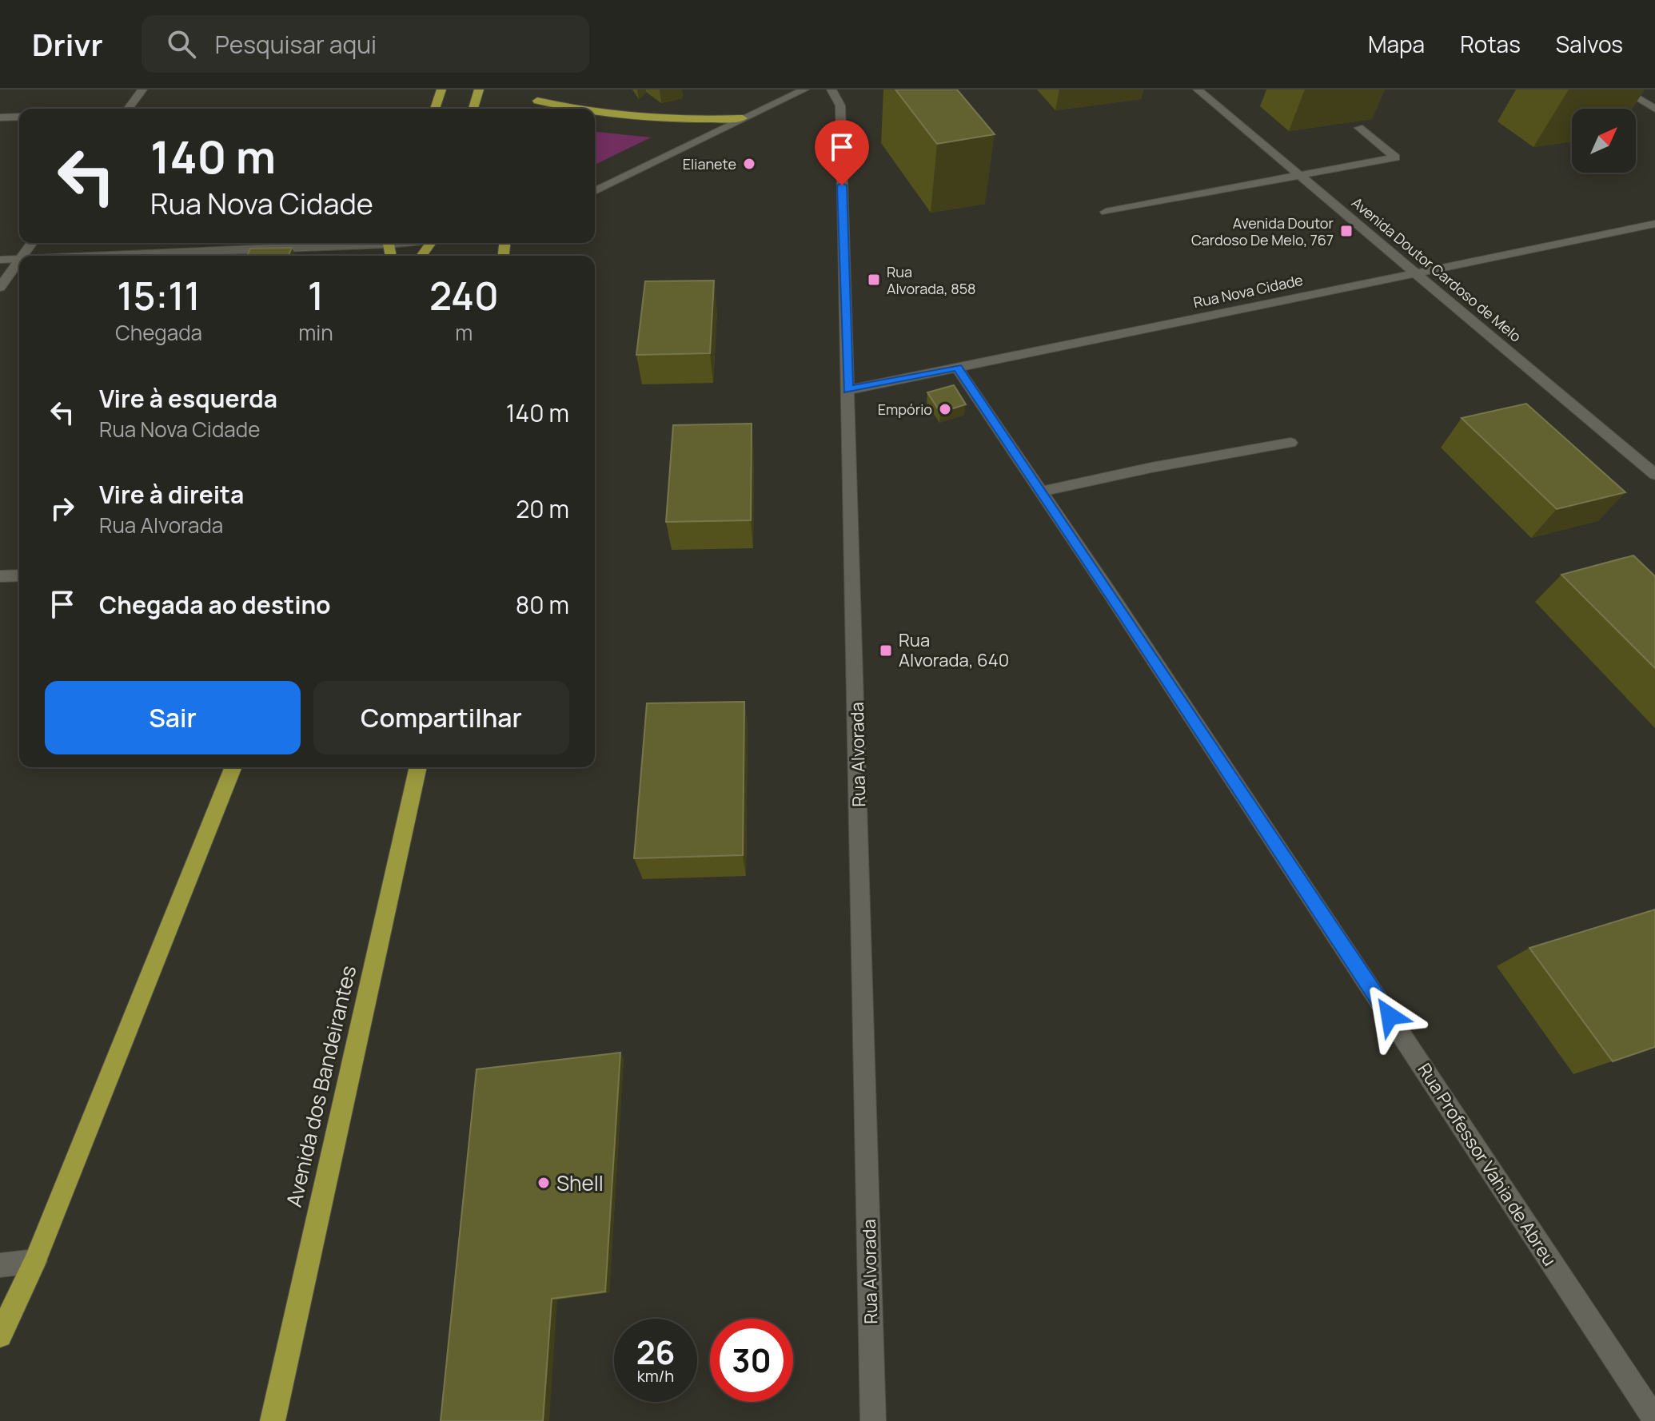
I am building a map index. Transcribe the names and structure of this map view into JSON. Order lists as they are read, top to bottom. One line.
{"streets":{"highway":["Avenida dos Bandeirantes"],"street":["Avenida Doutor Cardoso de Melo","Rua Nova Cidade","Rua Alvorada","Rua Professor Vahia de Abreu"]},"crossings":[["Avenida Doutor Cardoso de Melo","Rua Nova Cidade"],["Rua Nova Cidade","Rua Alvorada"],["Rua Nova Cidade","Rua Professor Vahia de Abreu"]],"places":{"other":["Elianete","Empório","Shell"],"transit":["Avenida Doutor Cardoso De Melo, 767","Rua Alvorada, 858","Rua Alvorada, 640"]},"north":"top right","page":{"header":"Drivr","search":"Pesquisar aqui","nav":["Mapa","Rotas","Salvos"],"turn":["140 m","Rua Nova Cidade"],"eta":["15:11","Chegada","1","min","240","m"],"list":[{"name":"Vire à esquerda","note":"Rua Nova Cidade","value":"140 m"},{"name":"Vire à direita","note":"Rua Alvorada","value":"20 m"},{"name":"Chegada ao destino","value":"80 m"}],"buttons":["Sair","Compartilhar"],"speed":"26 km/h","limit":"30"}}
